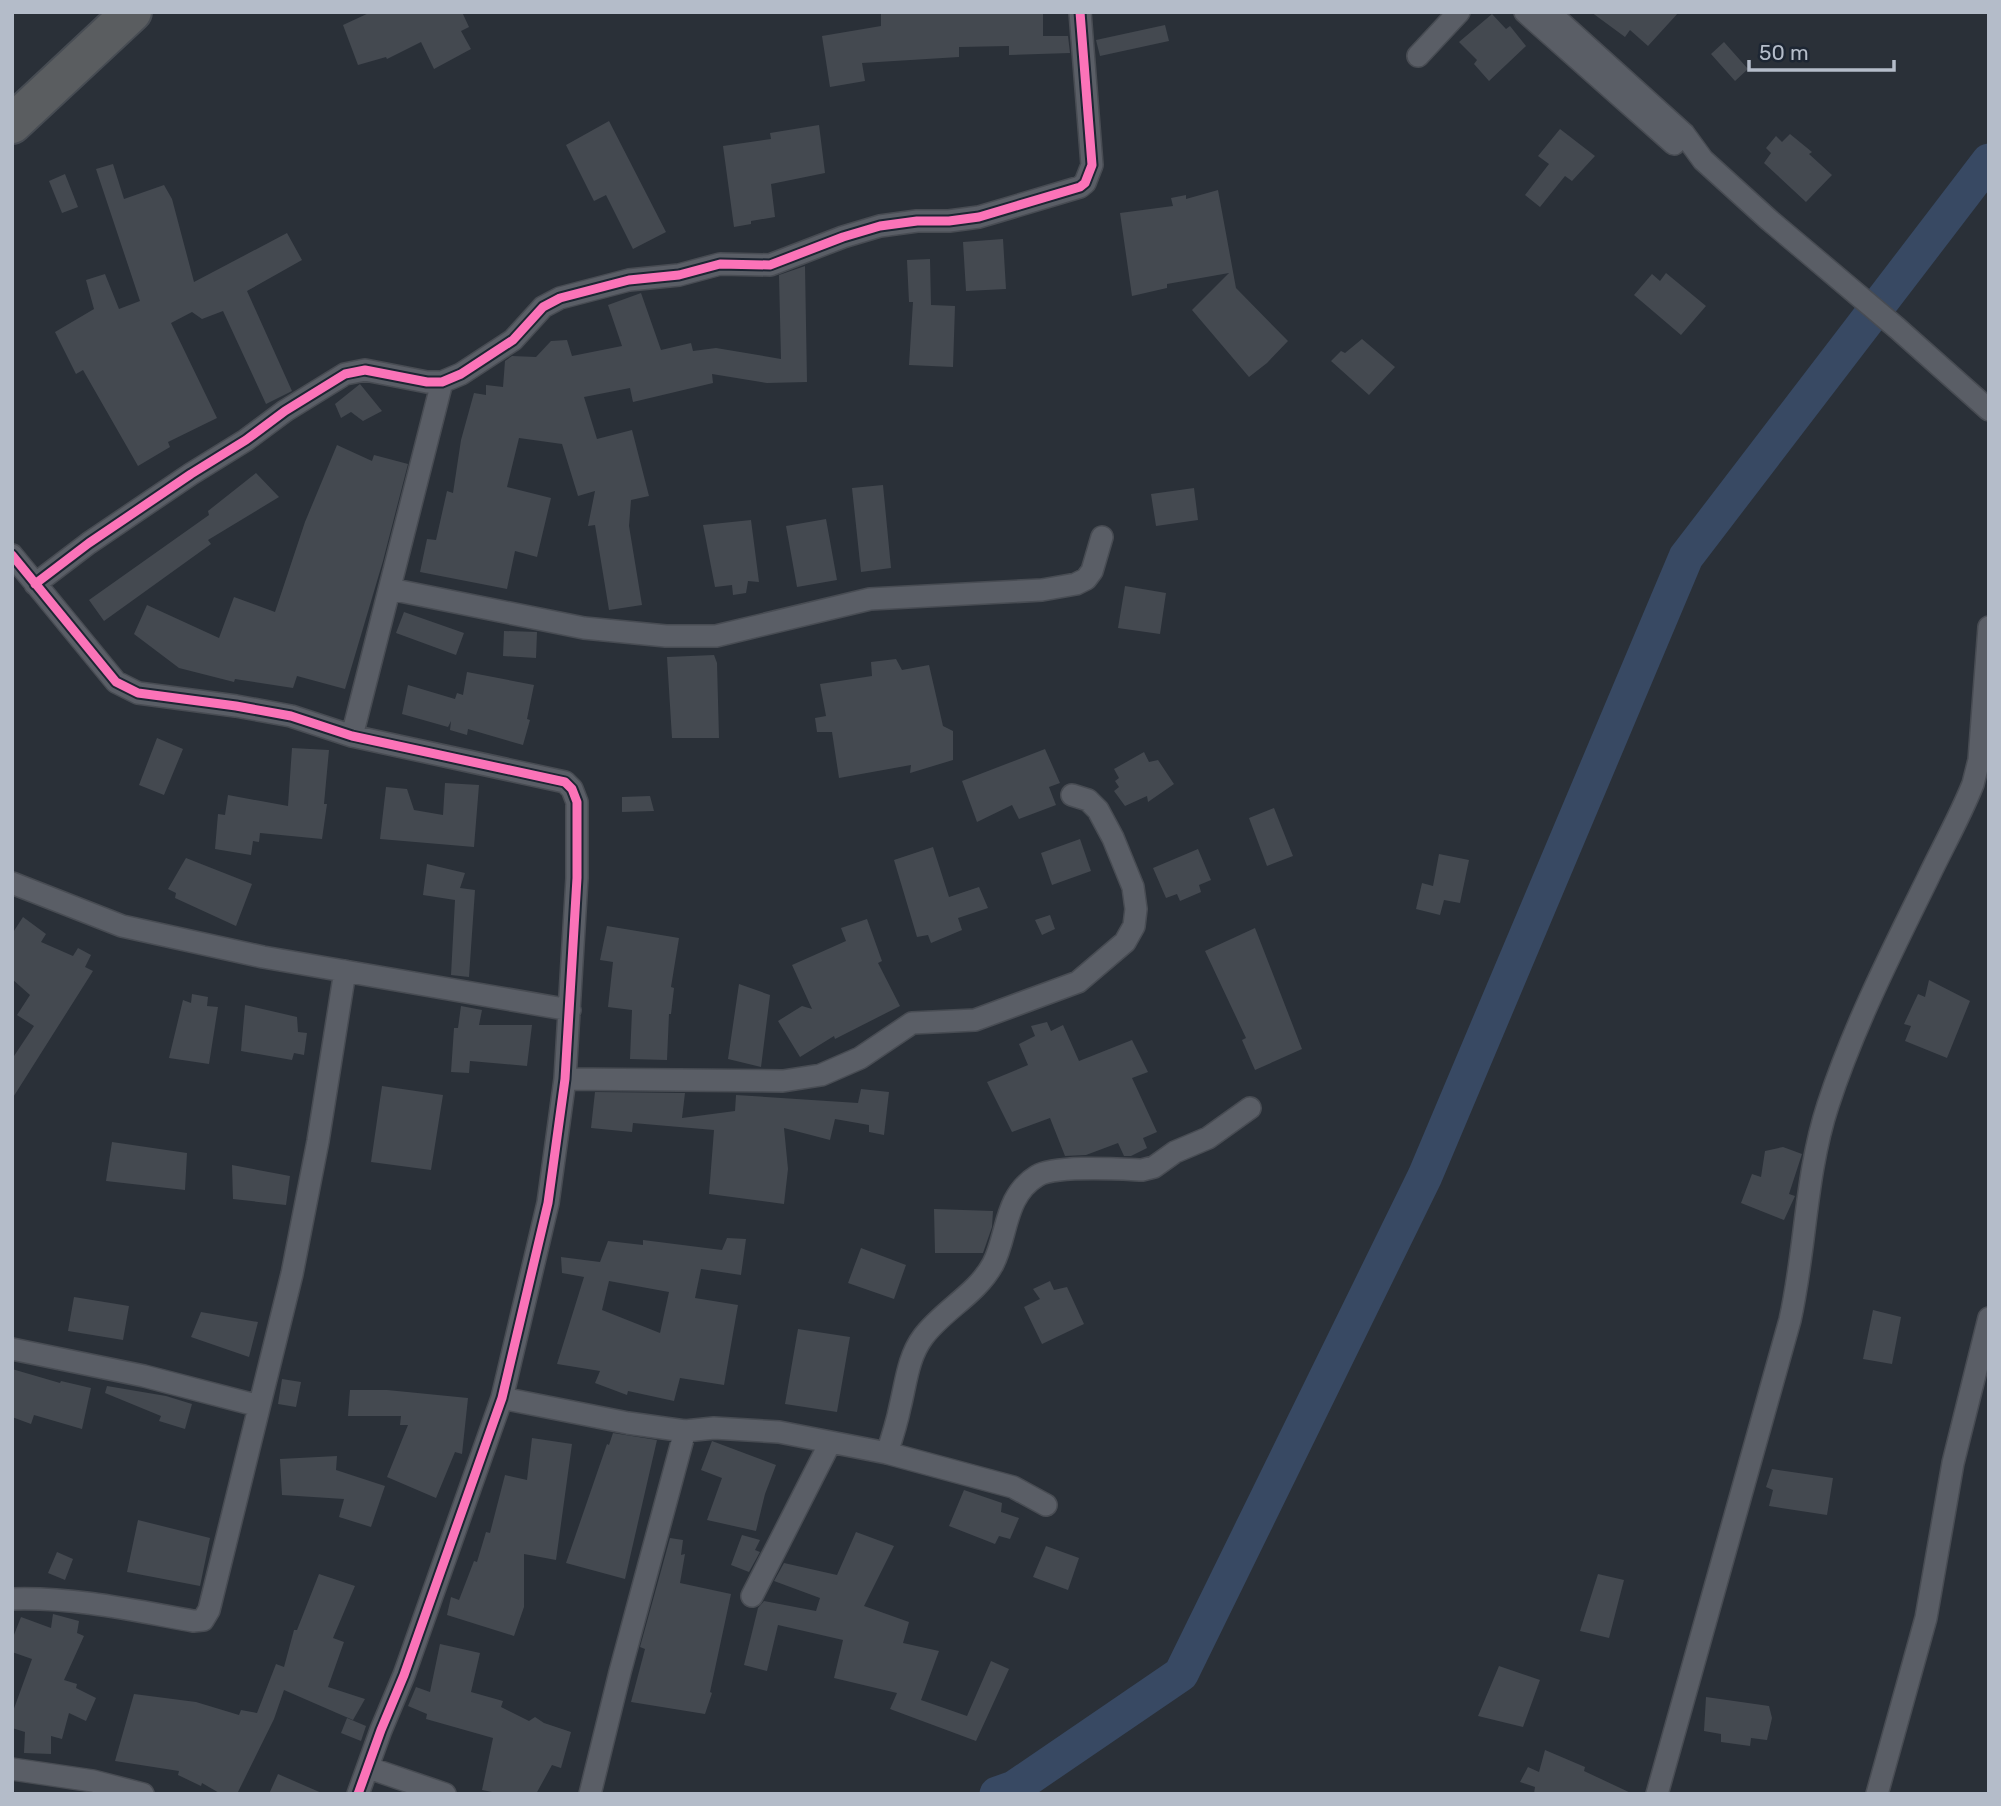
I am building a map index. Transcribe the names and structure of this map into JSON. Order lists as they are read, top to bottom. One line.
{"scale_bar":"50 m"}
